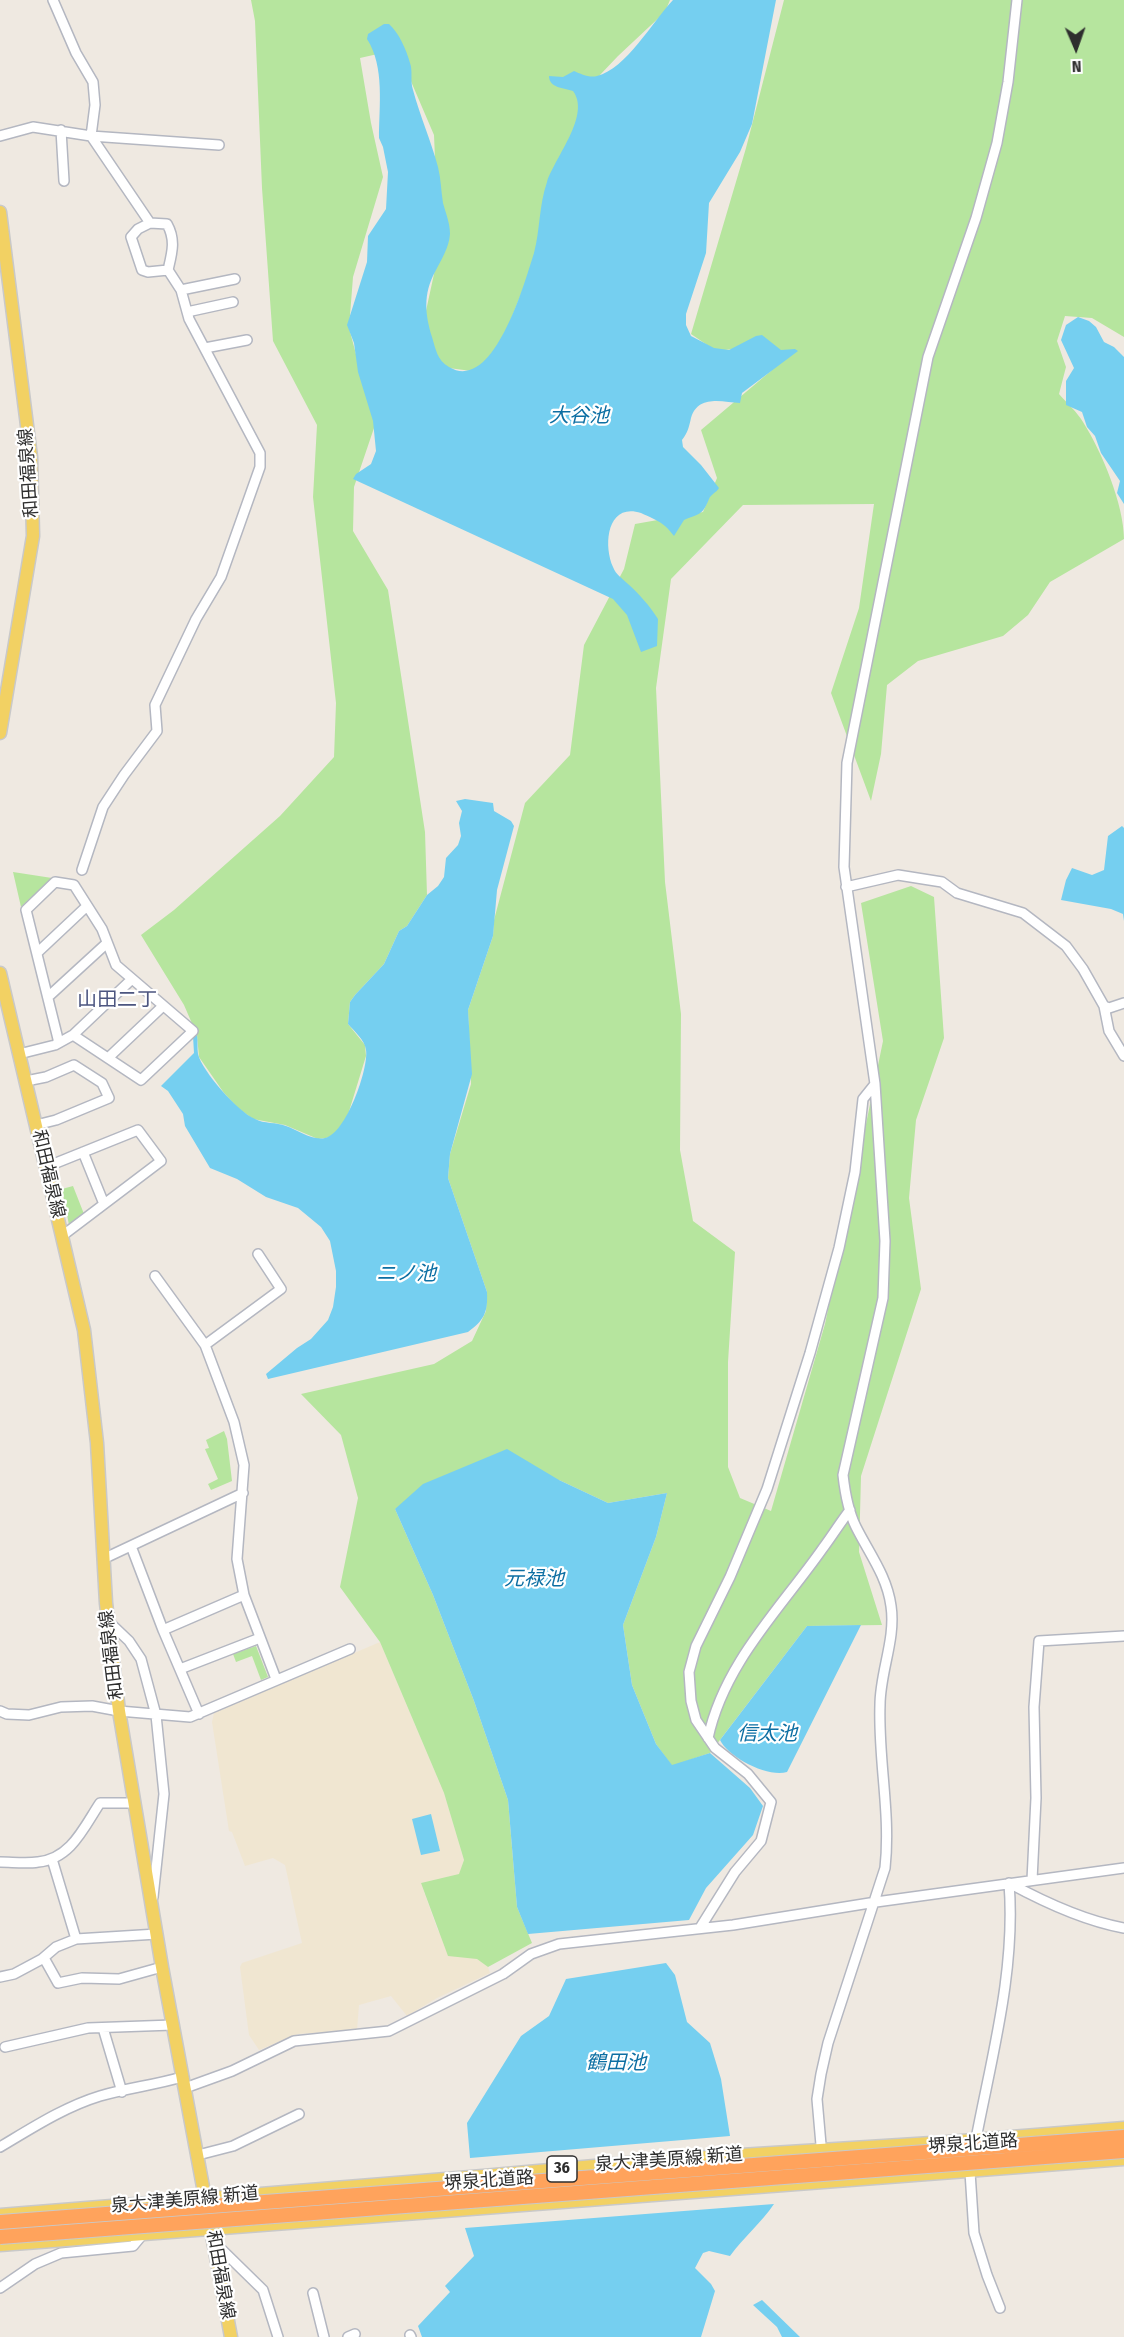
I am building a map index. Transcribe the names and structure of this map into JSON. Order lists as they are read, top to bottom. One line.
{"streets":{"highway":["堺泉北道路"],"main road":["和田福泉線","泉大津美原線 新道","36"]},"crossings":[["和田福泉線","泉大津美原線 新道"]],"districts":["山田二丁"],"water":["大谷池","ニノ池","元禄池","信太池","鶴田池"],"north":"bottom"}
